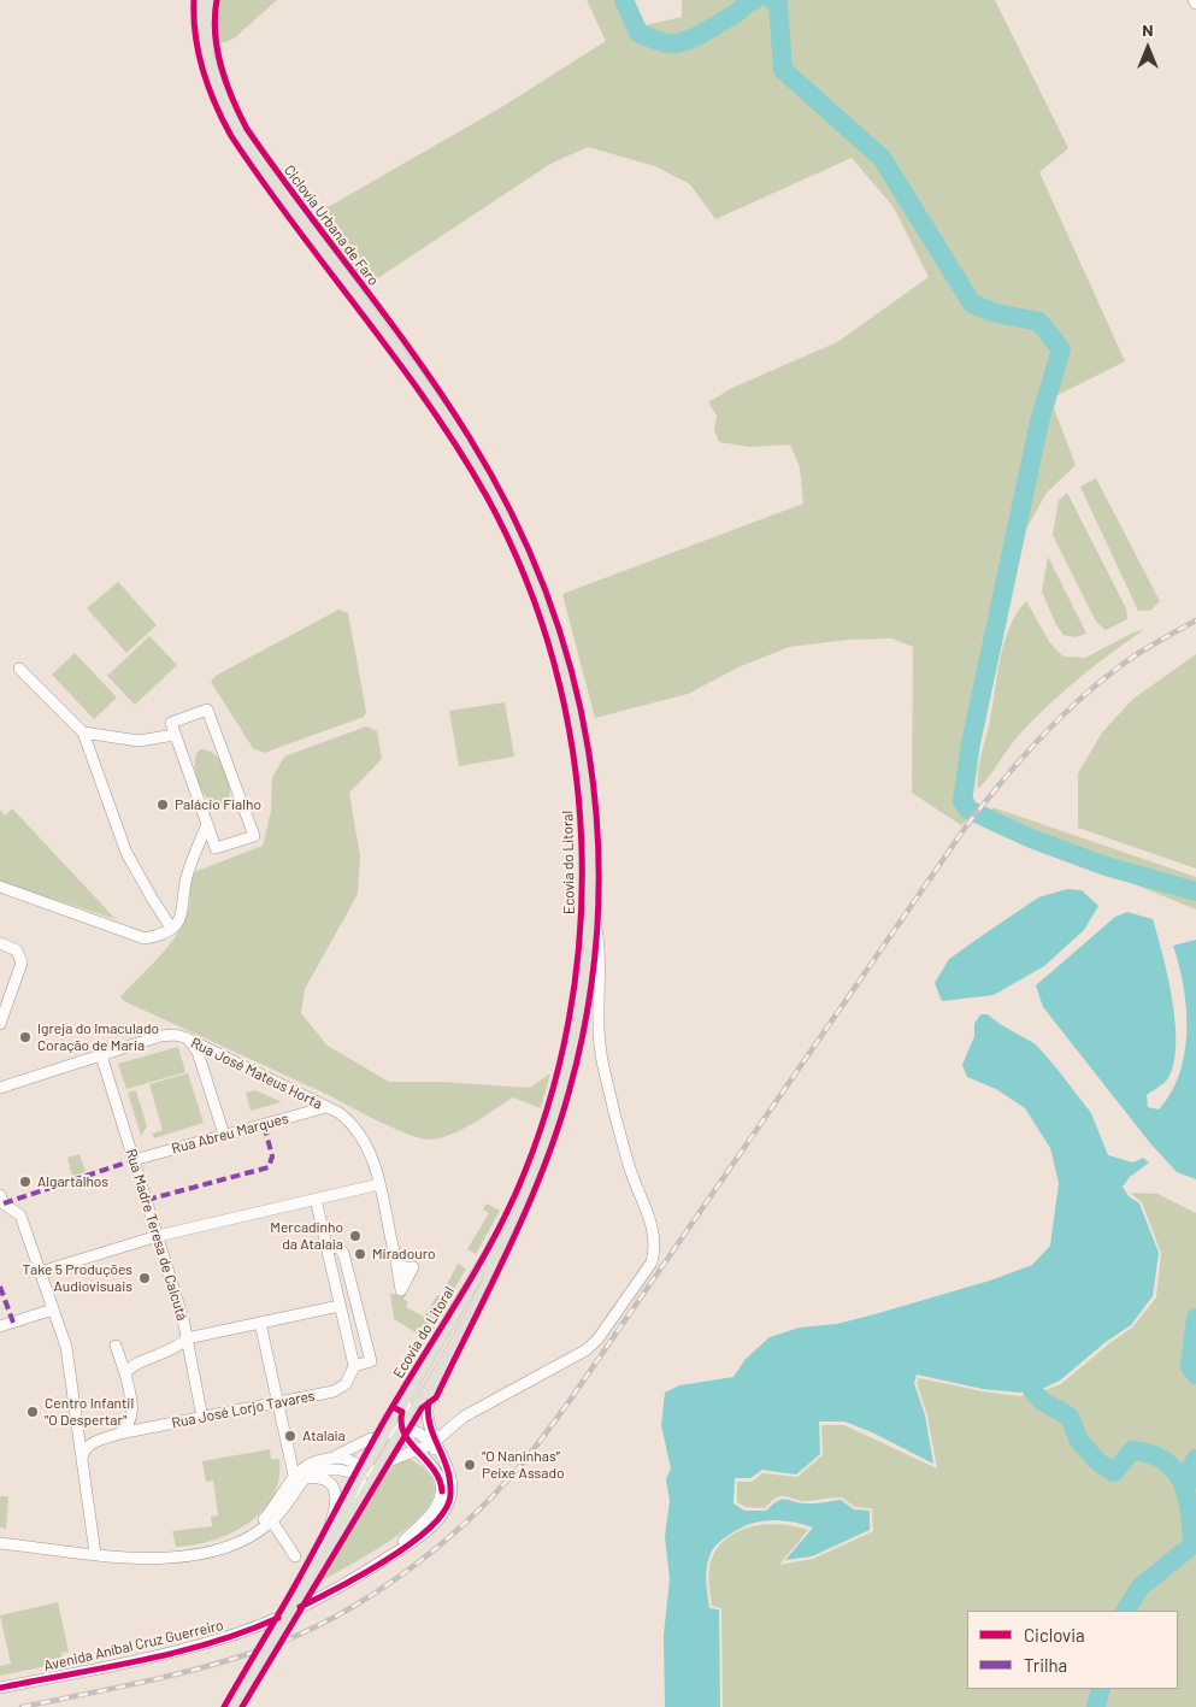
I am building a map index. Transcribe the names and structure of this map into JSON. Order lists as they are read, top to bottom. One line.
{"streets":{"street":["Rua José Mateus Horta","Rua Abreu Marques","Rua Madre Teresa de Calcutá","Rua José Lorjo Tavares","Avenida Aníbal Cruz Guerreiro"],"cycle path":["Ciclovia Urbana de Faro","Ecovia do Litoral"]},"crossings":[["Rua José Mateus Horta","Rua Abreu Marques"],["Rua José Mateus Horta","Rua Madre Teresa de Calcutá"],["Rua Abreu Marques","Rua Madre Teresa de Calcutá"],["Rua Madre Teresa de Calcutá","Rua José Lorjo Tavares"]],"places":["Palácio Fialho","Igreja do Imaculado Coração de Maria","Algartalhos","Mercadinho da Atalaia","Miradouro","Take 5 Produções Audiovisuais","Centro Infantil \"O Despertar\"","Atalaia","“O Naninhas” Peixe Assado"],"legend":["Ciclovia","Trilha"],"north":"top"}
